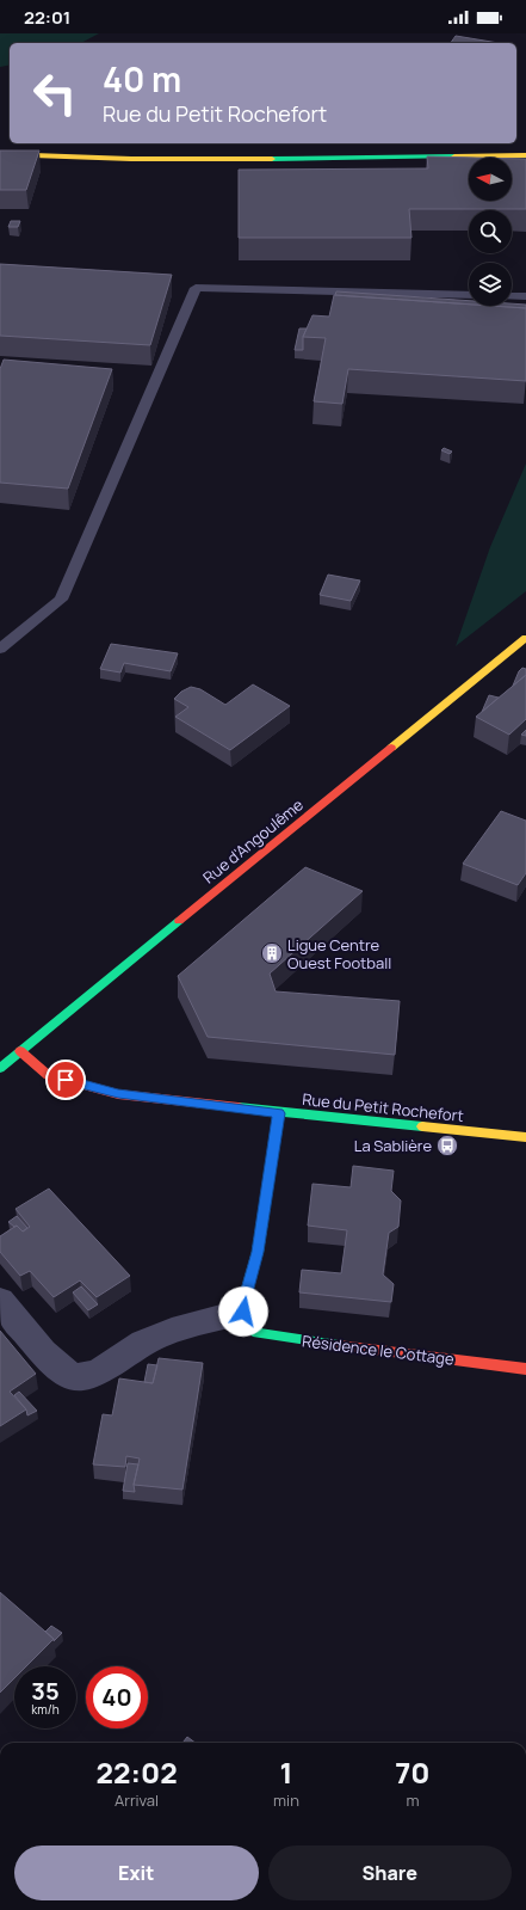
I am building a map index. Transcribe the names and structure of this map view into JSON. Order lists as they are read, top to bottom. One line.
{"streets":{"street":["Rue d'Angoulême","Rue du Petit Rochefort","Résidence le Cottage"]},"crossings":[["Rue d'Angoulême","Rue du Petit Rochefort"]],"places":{"building":["Ligue Centre Ouest Football"],"bus stop":["La Sablière"]},"north":"left","page":{"status":"22:01","turn":["40 m","Rue du Petit Rochefort"],"speed":"35 km/h","limit":"40","eta":["22:02","Arrival","1","min","70","m"],"buttons":["Exit","Share"]}}
